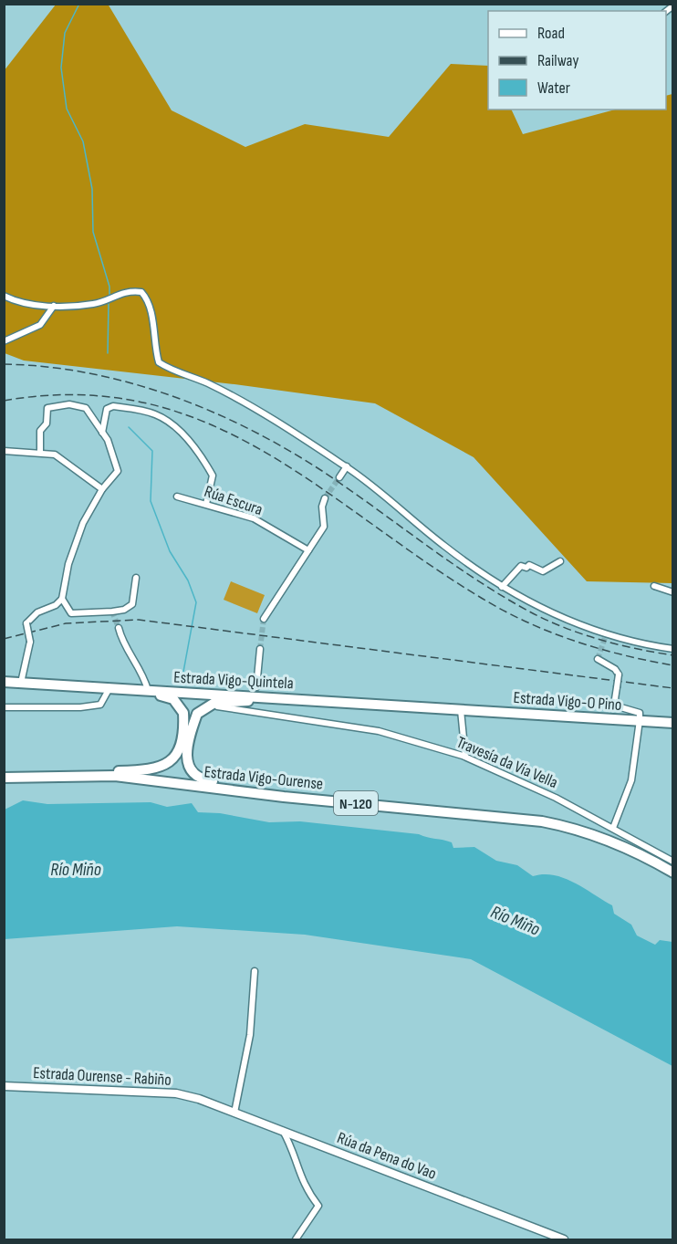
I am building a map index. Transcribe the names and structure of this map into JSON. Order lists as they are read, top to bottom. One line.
{"streets":{"highway":["Estrada Vigo-Quintela","Estrada Vigo-O Pino","Estrada Vigo-Ourense","N-120"],"main road":["Estrada Ourense - Rabiño","Rúa da Pena do Vao"],"street":["Rúa Escura","Travesía da Vía Vella"]},"crossings":[["Estrada Vigo-Quintela","Estrada Vigo-O Pino"],["Estrada Ourense - Rabiño","Rúa da Pena do Vao"]],"water":["Río Miño"],"legend":["Road","Railway","Water"]}
